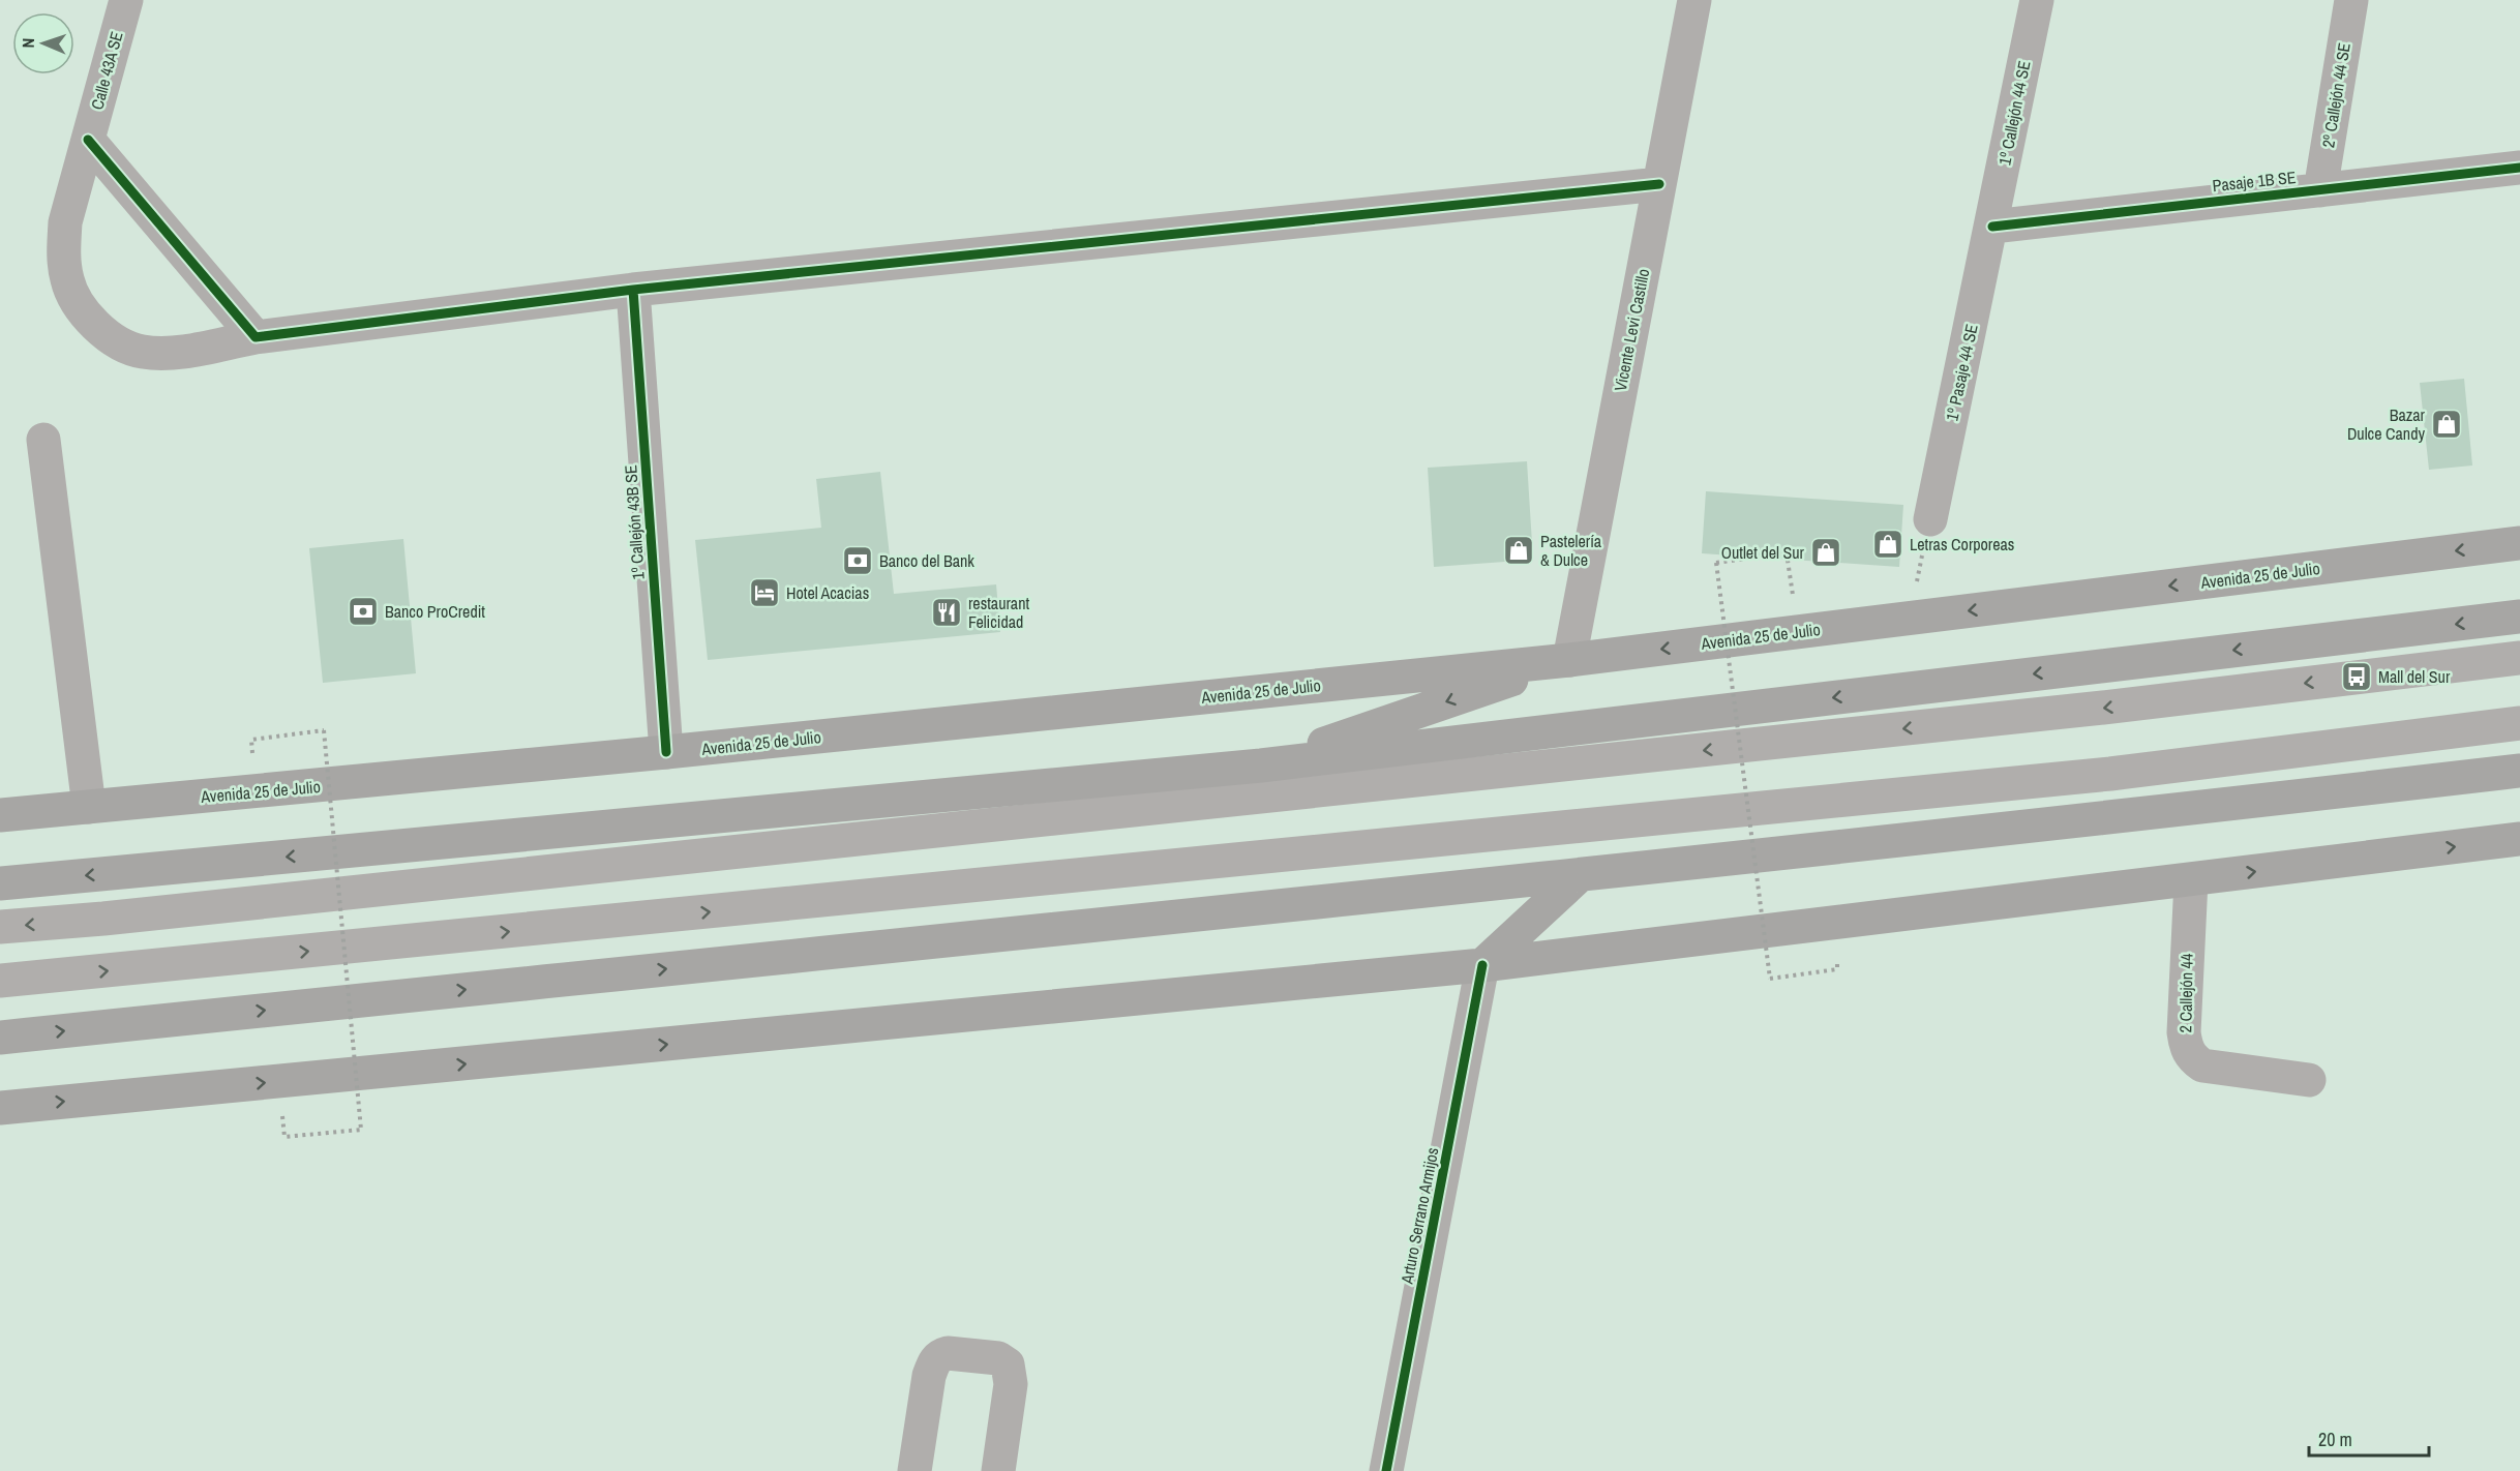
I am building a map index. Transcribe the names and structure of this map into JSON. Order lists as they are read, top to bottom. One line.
{"streets":{"main road":["Avenida 25 de Julio"],"street":["Calle 43A SE","2º Callejón 44 SE","1º Callejón 44 SE","Pasaje 1B SE","Vicente Levi Castillo","1º Pasaje 44 SE","1º Callejón 43B SE","2 Callejón 44","Arturo Serrano Armijos"]},"crossings":[["2º Callejón 44 SE","Pasaje 1B SE"],["1º Callejón 44 SE","Pasaje 1B SE"],["1º Callejón 44 SE","1º Pasaje 44 SE"],["Pasaje 1B SE","1º Pasaje 44 SE"],["Vicente Levi Castillo","Avenida 25 de Julio"],["1º Callejón 43B SE","Avenida 25 de Julio"]],"places":{"shop":["Bazar Dulce Candy","Letras Corporeas","Pastelería & Dulce","Outlet del Sur"],"bank":["Banco del Bank","Banco ProCredit"],"hotel":["Hotel Acacias"],"restaurant":["restaurant Felicidad"],"bus stop":["Mall del Sur"]},"scale_bar":"20 m","north":"left"}
